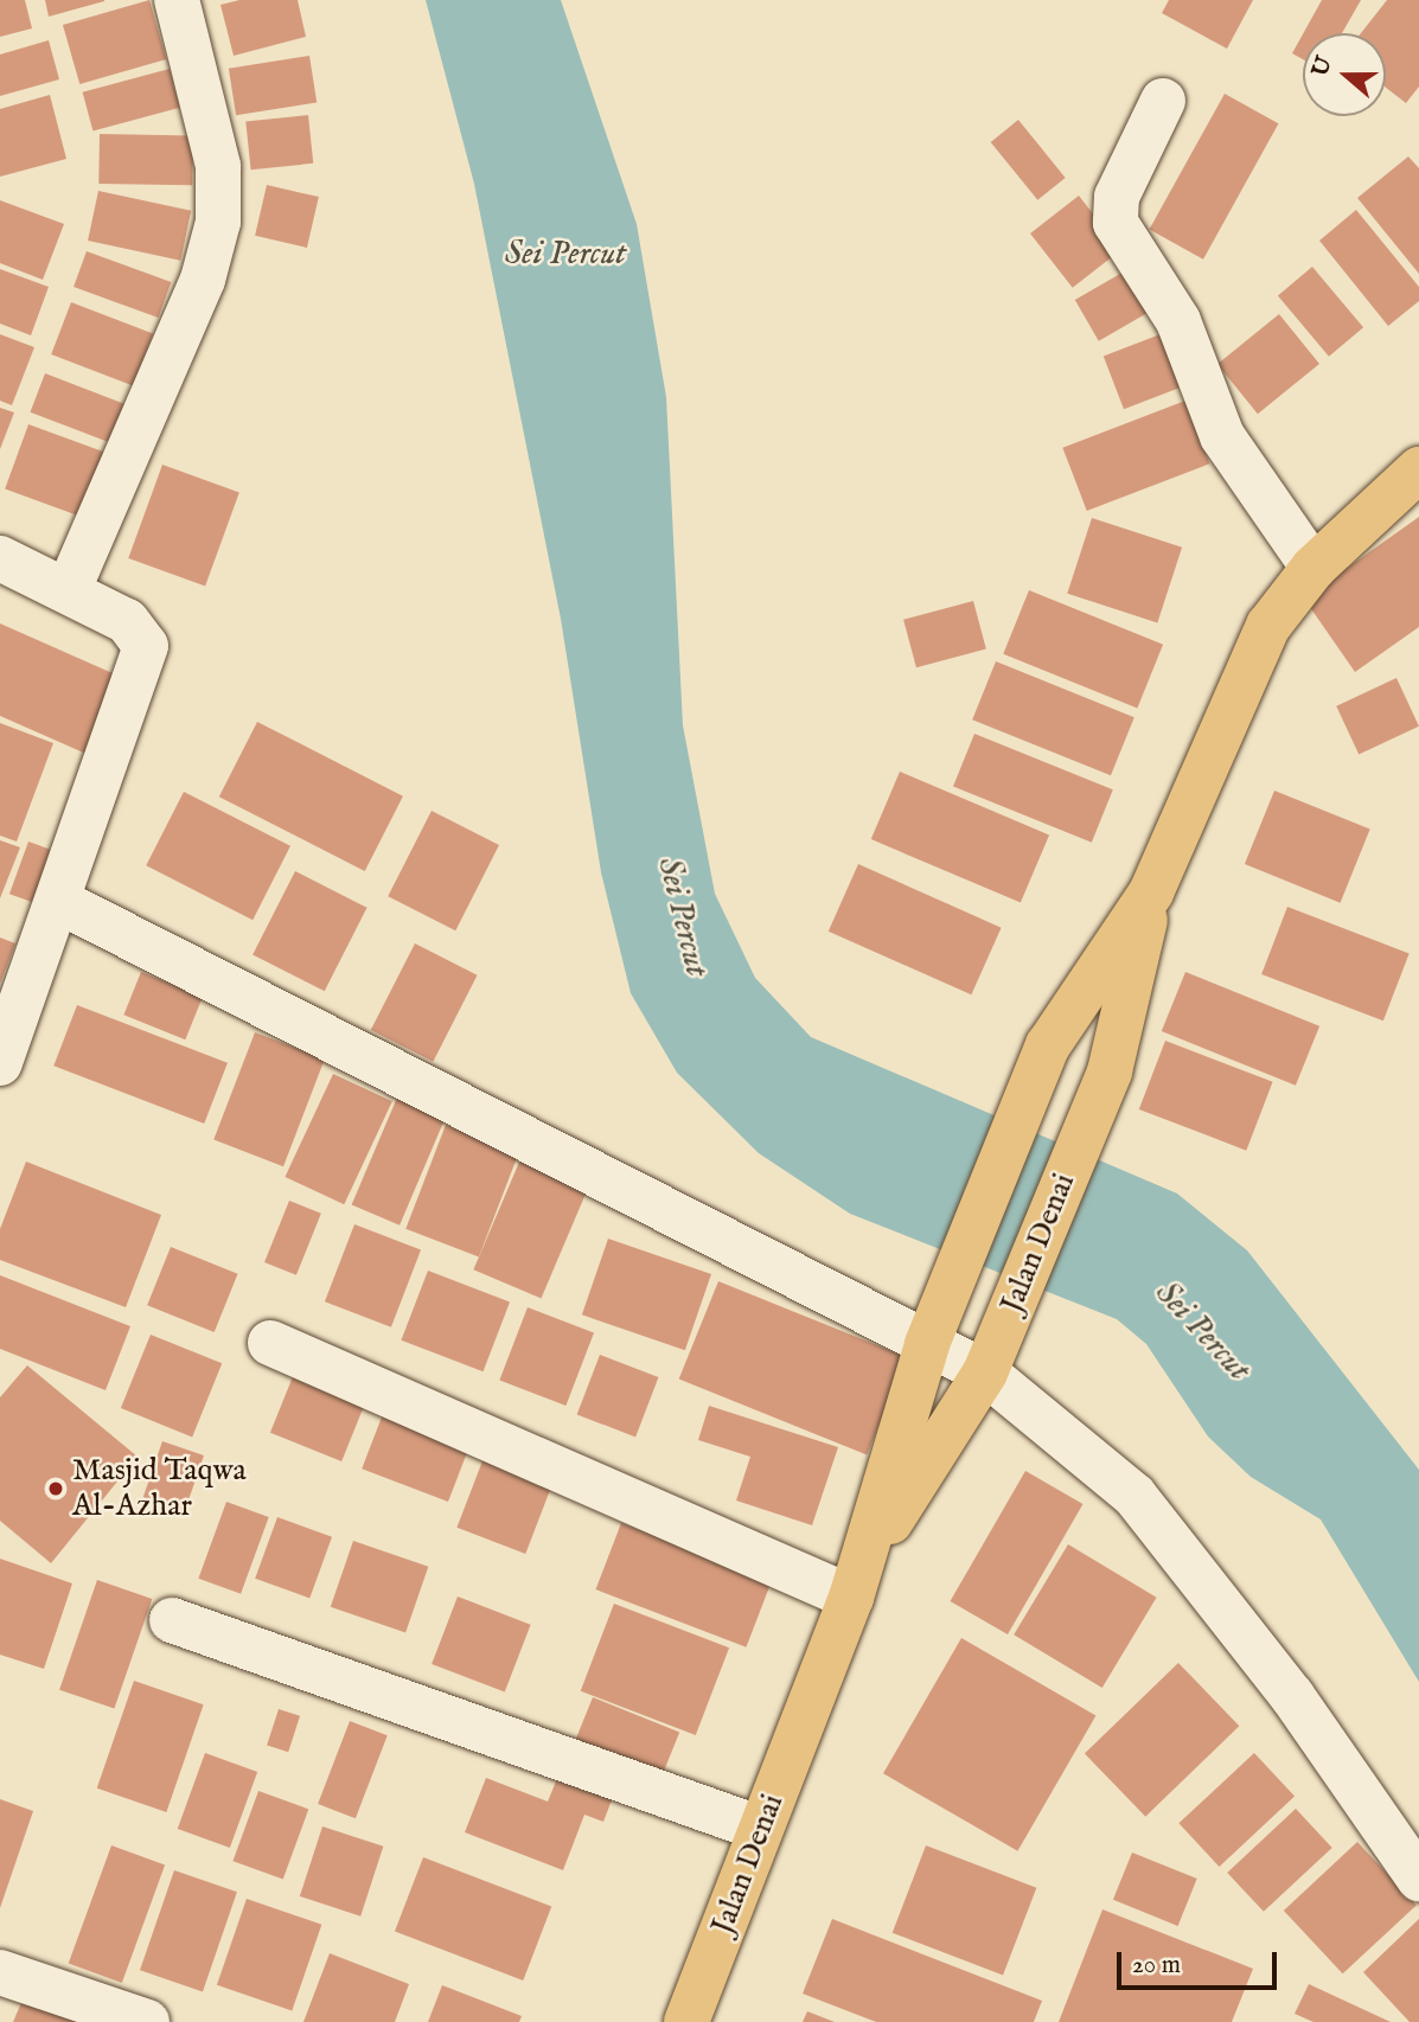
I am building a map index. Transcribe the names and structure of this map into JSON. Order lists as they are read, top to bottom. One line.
{"streets":{"main road":["Jalan Denai"]},"water":["Sei Percut"],"places":["Masjid Taqwa Al-Azhar"],"scale_bar":"20 m","north":"left"}
